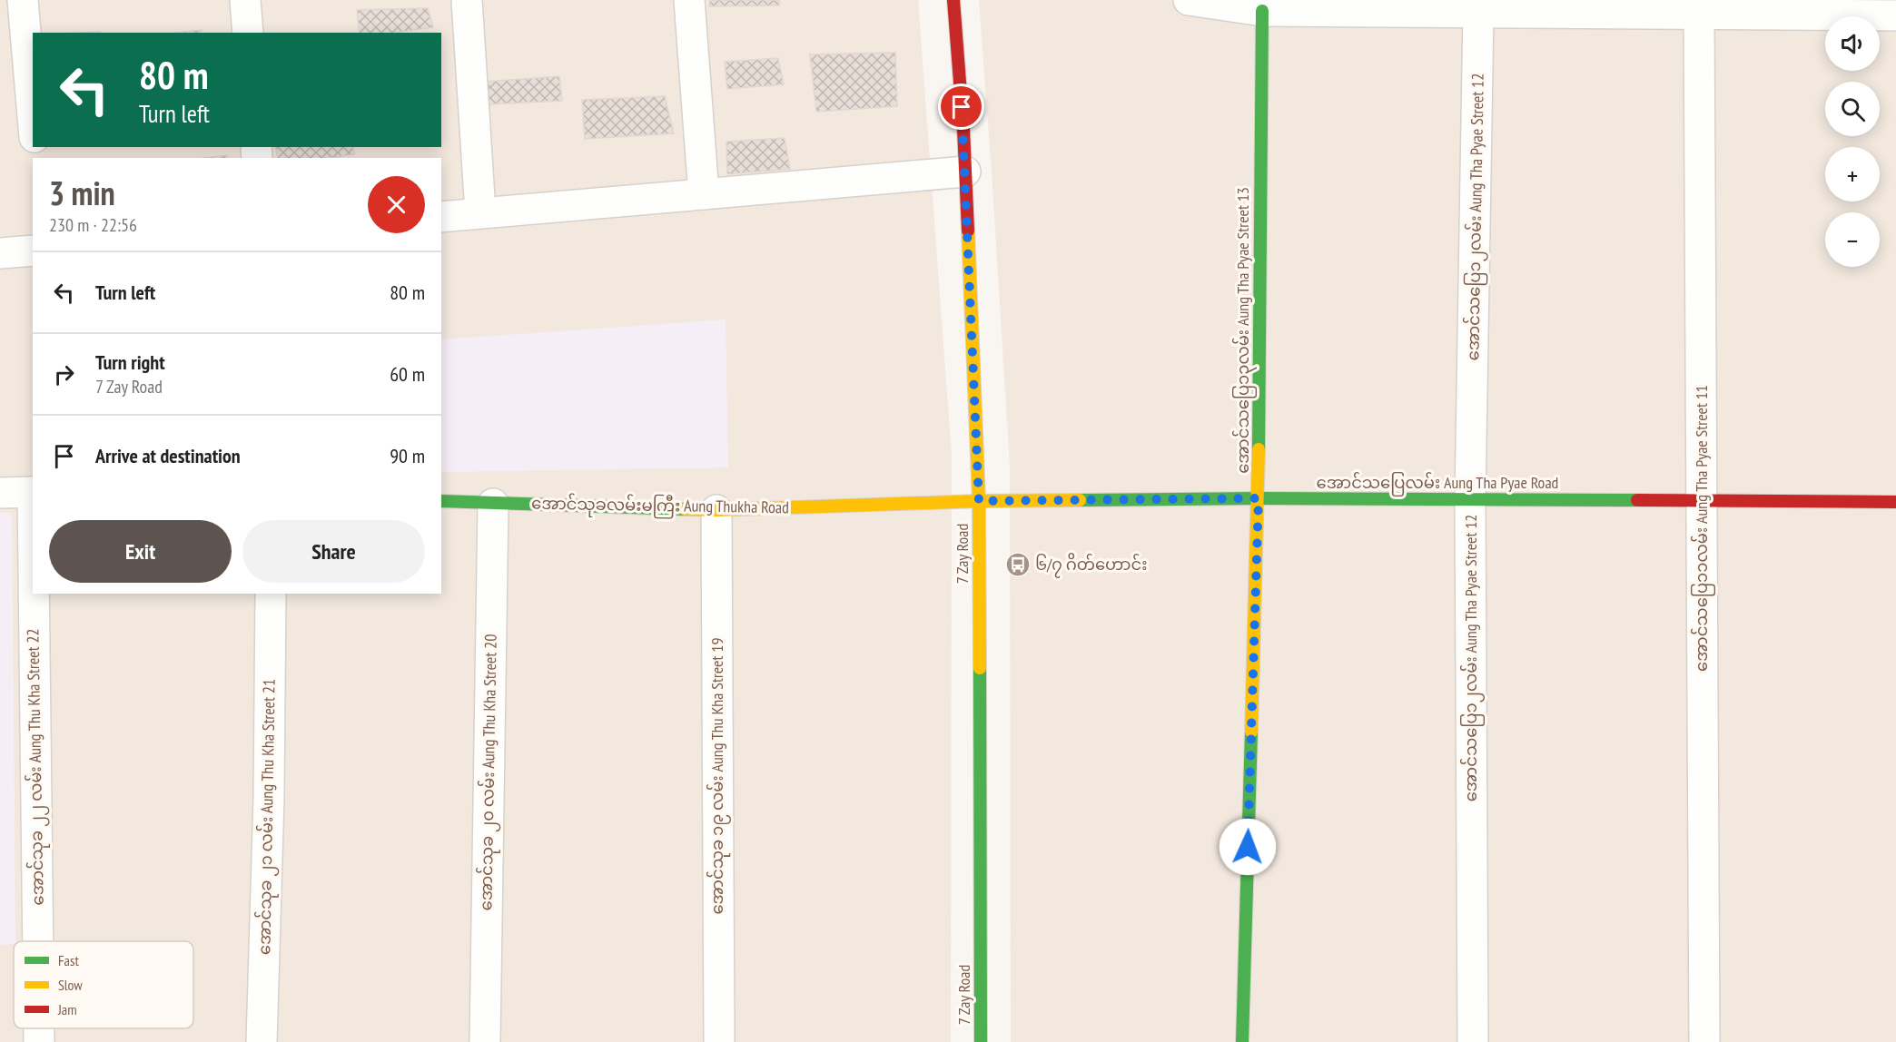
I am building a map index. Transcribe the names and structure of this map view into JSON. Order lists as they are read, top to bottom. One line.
{"streets":{"street":["အောင်သပြေ၁၂လမ်း Aung Tha Pyae Street 12","အောင်သပြေ၁၃လမ်း Aung Tha Pyae Street 13","အောင်သပြေလမ်း Aung Tha Pyae Road","အောင်သုခလမ်းမကြီး Aung Thukha Road","အောင်သပြေ၁၁လမ်း Aung Tha Pyae Street 11","7 Zay Road","အောင်သုခ ၂၂ လမ်း Aung Thu Kha Street 22","အောင်သုခ ၂၀ လမ်း Aung Thu Kha Street 20","အောင်သုခ ၁၉ လမ်း Aung Thu Kha Street 19","အောင်သုခ ၂၁ လမ်း Aung Thu Kha Street 21"]},"crossings":[["အောင်သပြေ၁၂လမ်း Aung Tha Pyae Street 12","အောင်သပြေလမ်း Aung Tha Pyae Road"],["အောင်သပြေ၁၃လမ်း Aung Tha Pyae Street 13","အောင်သပြေလမ်း Aung Tha Pyae Road"],["အောင်သပြေလမ်း Aung Tha Pyae Road","အောင်သုခလမ်းမကြီး Aung Thukha Road"],["အောင်သပြေလမ်း Aung Tha Pyae Road","အောင်သပြေ၁၁လမ်း Aung Tha Pyae Street 11"],["အောင်သပြေလမ်း Aung Tha Pyae Road","7 Zay Road"],["အောင်သုခလမ်းမကြီး Aung Thukha Road","7 Zay Road"],["အောင်သုခလမ်းမကြီး Aung Thukha Road","အောင်သုခ ၂၀ လမ်း Aung Thu Kha Street 20"],["အောင်သုခလမ်းမကြီး Aung Thukha Road","အောင်သုခ ၁၉ လမ်း Aung Thu Kha Street 19"]],"places":{"bus stop":["၆/၇ ဂိတ်ဟောင်း"]},"legend":["Fast","Slow","Jam"],"page":{"map_buttons":["+","−"],"turn":["80 m","Turn left"],"heading":["3 min","230 m · 22:56"],"list":[{"name":"Turn left","value":"80 m"},{"name":"Turn right","note":"7 Zay Road","value":"60 m"},{"name":"Arrive at destination","value":"90 m"}],"buttons":["Exit","Share"]}}
